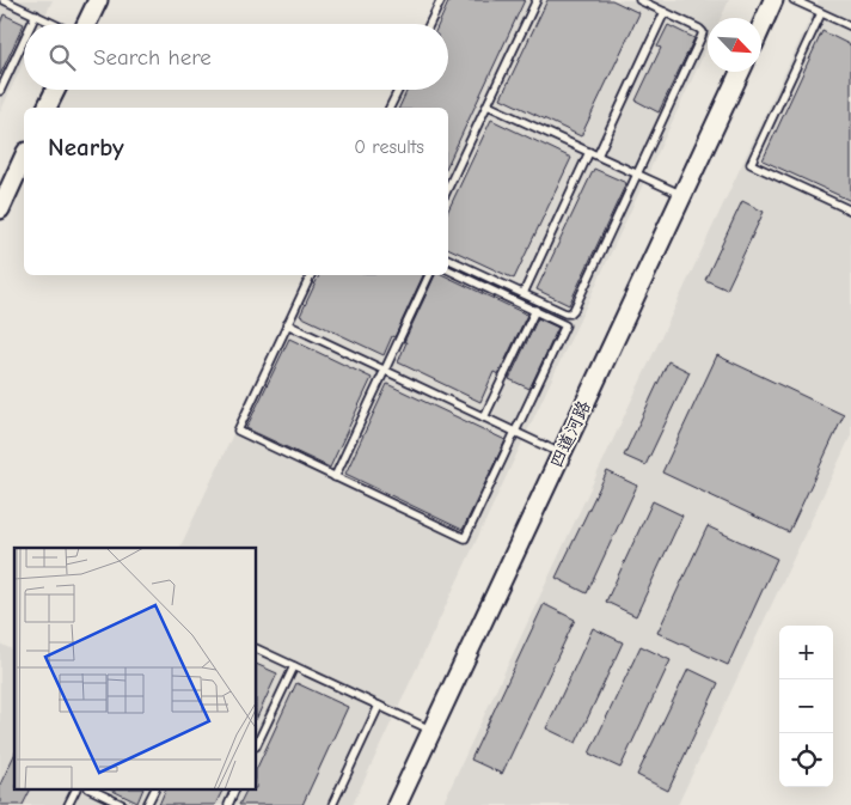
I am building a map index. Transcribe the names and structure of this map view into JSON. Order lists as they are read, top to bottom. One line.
{"streets":{"street":["四道河路"]},"north":"bottom right","page":{"search":"Search here","heading":["Nearby","0 results"],"map_buttons":["+","−"]}}
